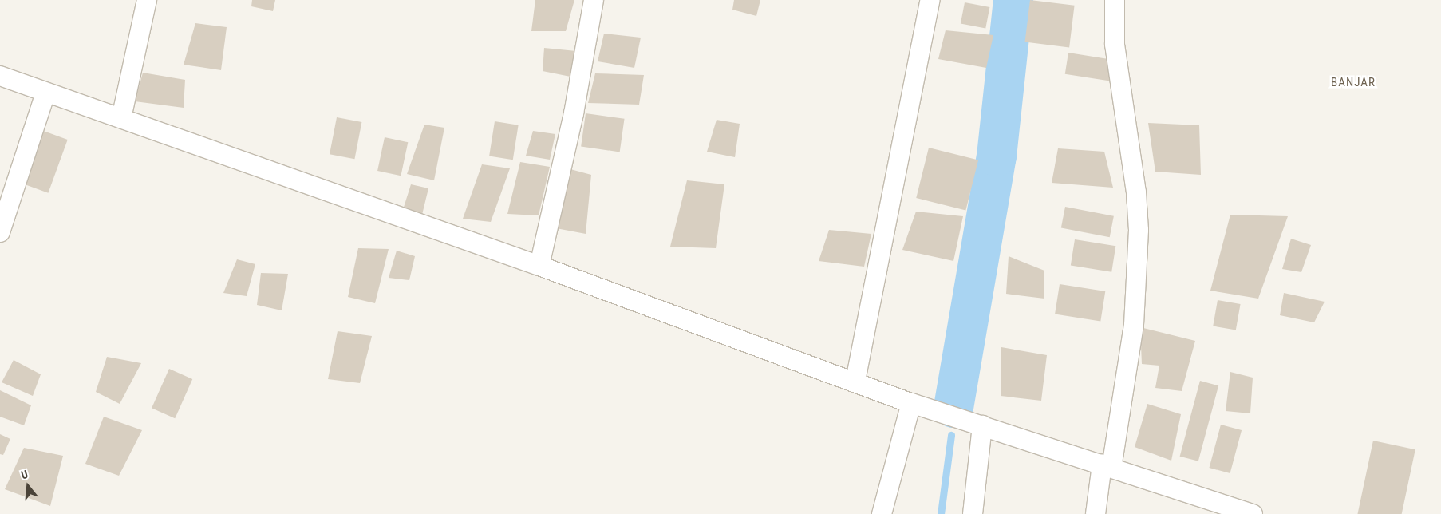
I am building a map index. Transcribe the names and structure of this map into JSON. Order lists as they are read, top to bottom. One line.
{"districts":["BANJAR"],"north":"top"}
